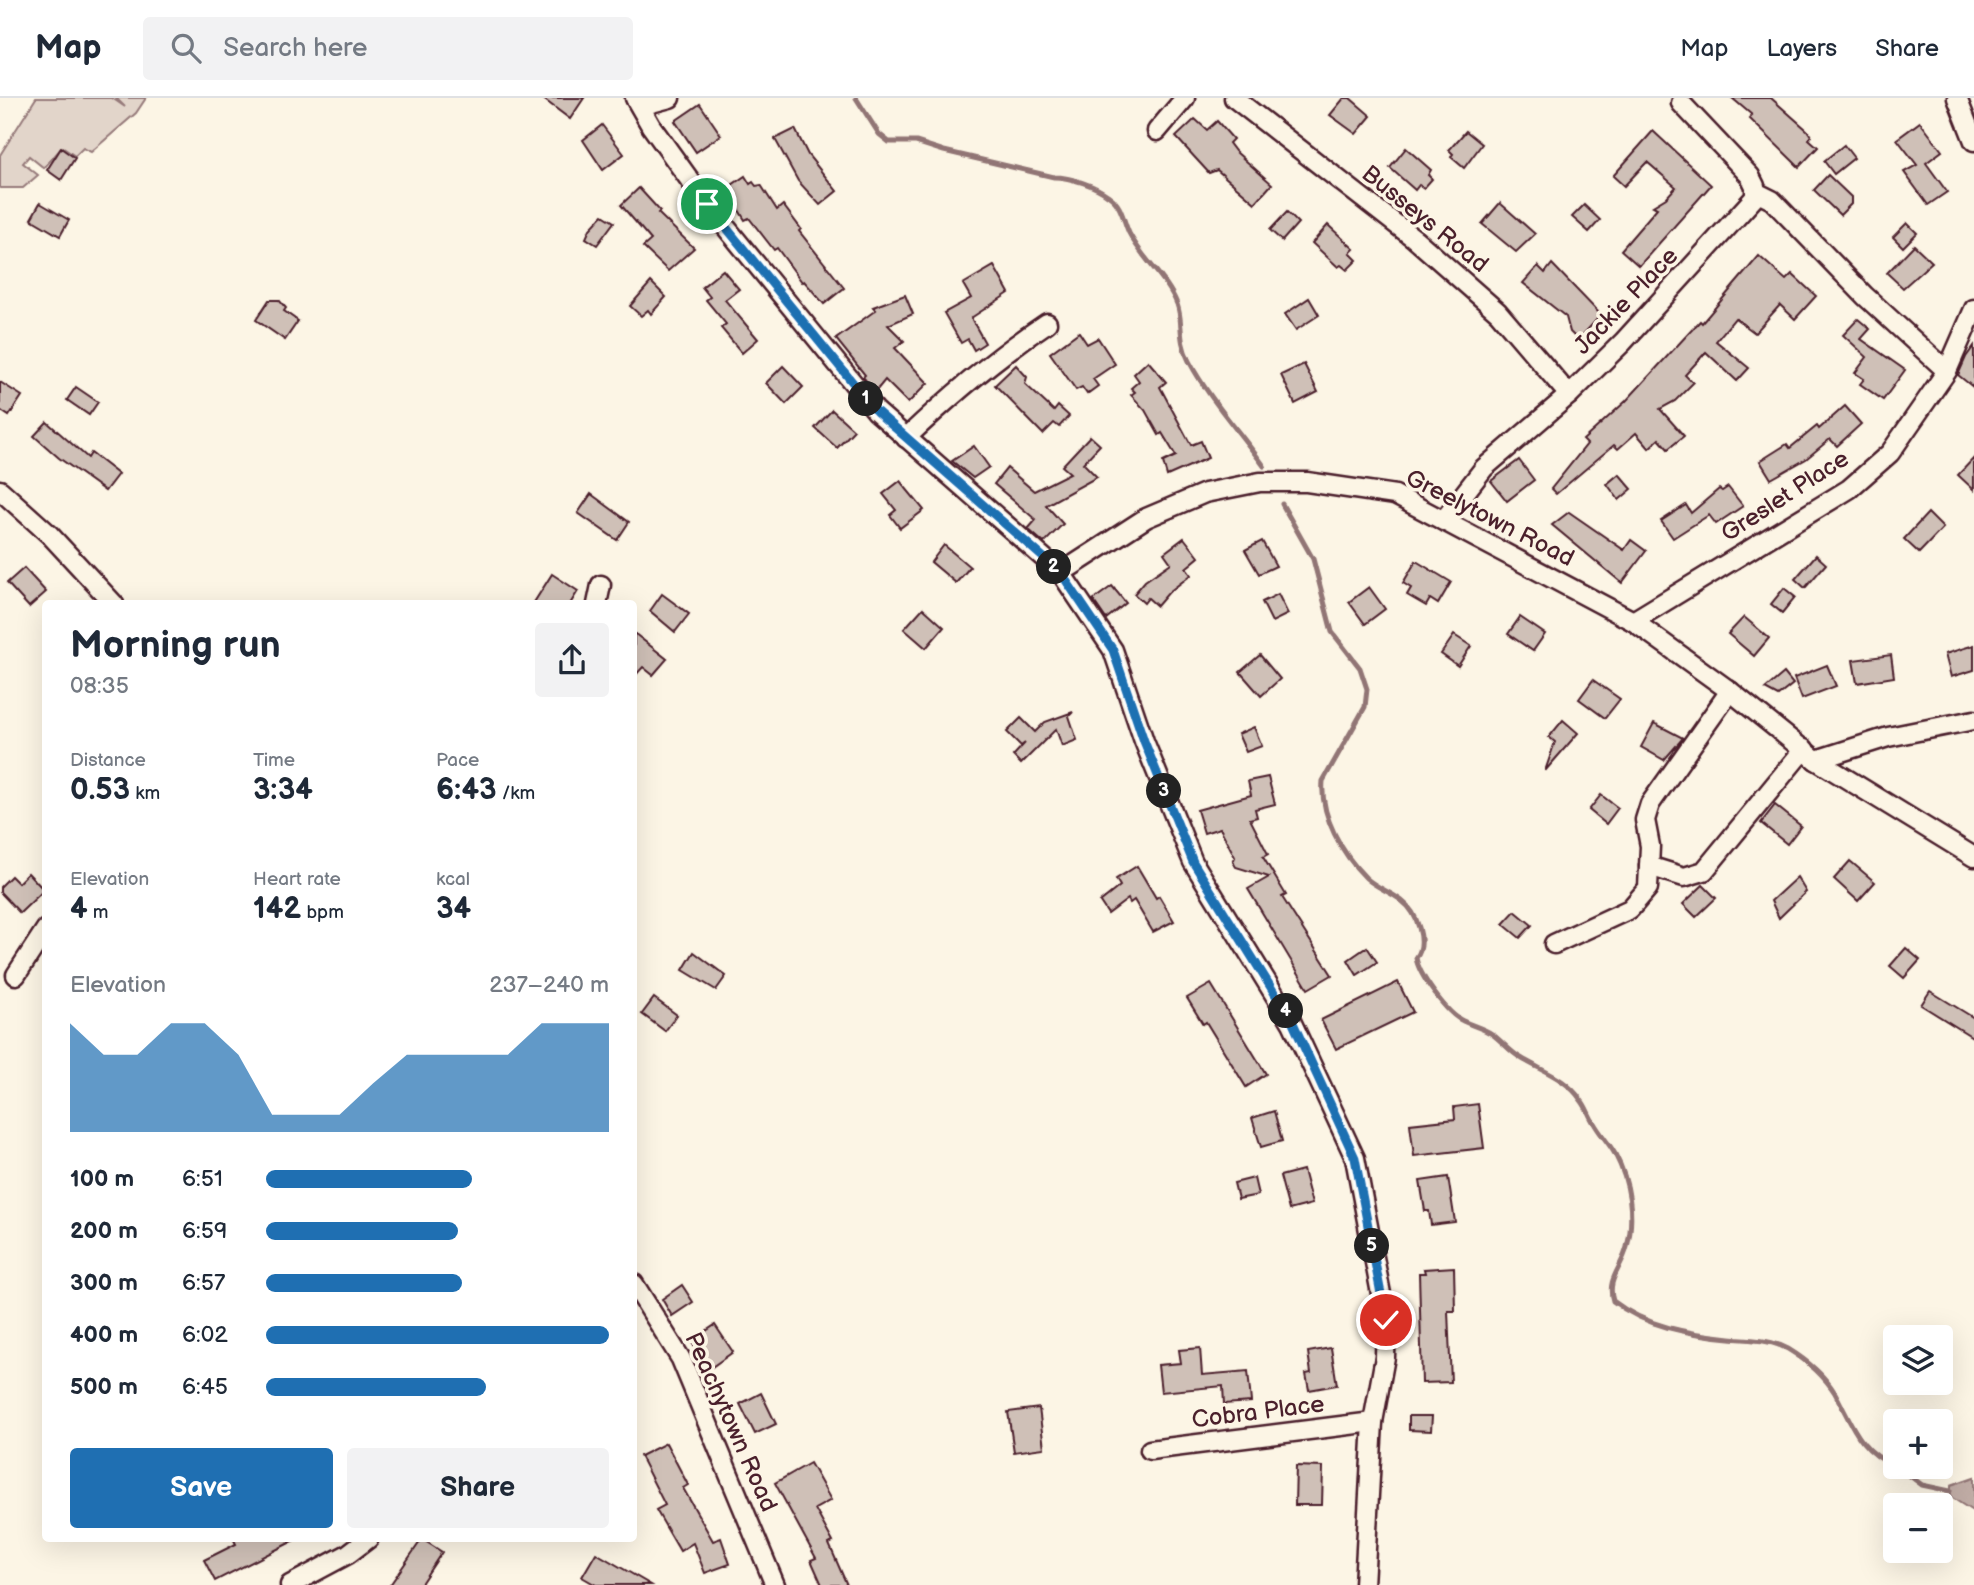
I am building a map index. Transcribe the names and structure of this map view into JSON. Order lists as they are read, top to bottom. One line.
{"streets":{"street":["Busseys Road","Jackie Place","Greslet Place","Greelytown Road","Cobra Place","Peachytown Road"]},"crossings":[["Busseys Road","Jackie Place"],["Jackie Place","Greelytown Road"],["Greslet Place","Greelytown Road"]],"page":{"header":"Map","search":"Search here","nav":["Map","Layers","Share"],"pins":["1","2","3","4","5"],"heading":["Morning run","08:35"],"stats":[["Distance","0.53 km"],["Time","3:34"],["Pace","6:43 /km"],["Elevation","4 m"],["Heart rate","142 bpm"],["kcal","34"]],"chart":["Elevation","237–240 m"],"list":[{"name":"100 m","note":"6:51"},{"name":"200 m","note":"6:59"},{"name":"300 m","note":"6:57"},{"name":"400 m","note":"6:02"},{"name":"500 m","note":"6:45"}],"map_buttons":["+","−"],"buttons":["Save","Share"]}}
